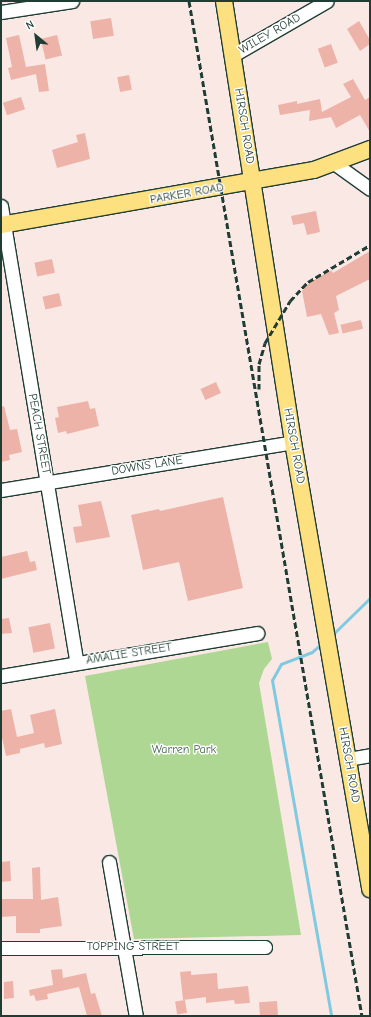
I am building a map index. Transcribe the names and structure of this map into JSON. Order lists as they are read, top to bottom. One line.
{"streets":{"main road":["HIRSCH ROAD","PARKER ROAD"],"street":["WILEY ROAD","PEACH STREET","DOWNS LANE","AMALIE STREET","TOPPING STREET"]},"crossings":[["WILEY ROAD","HIRSCH ROAD"],["HIRSCH ROAD","PARKER ROAD"],["HIRSCH ROAD","DOWNS LANE"],["PARKER ROAD","PEACH STREET"],["PEACH STREET","DOWNS LANE"],["PEACH STREET","AMALIE STREET"]],"parks":["Warren Park"],"north":"top left"}
